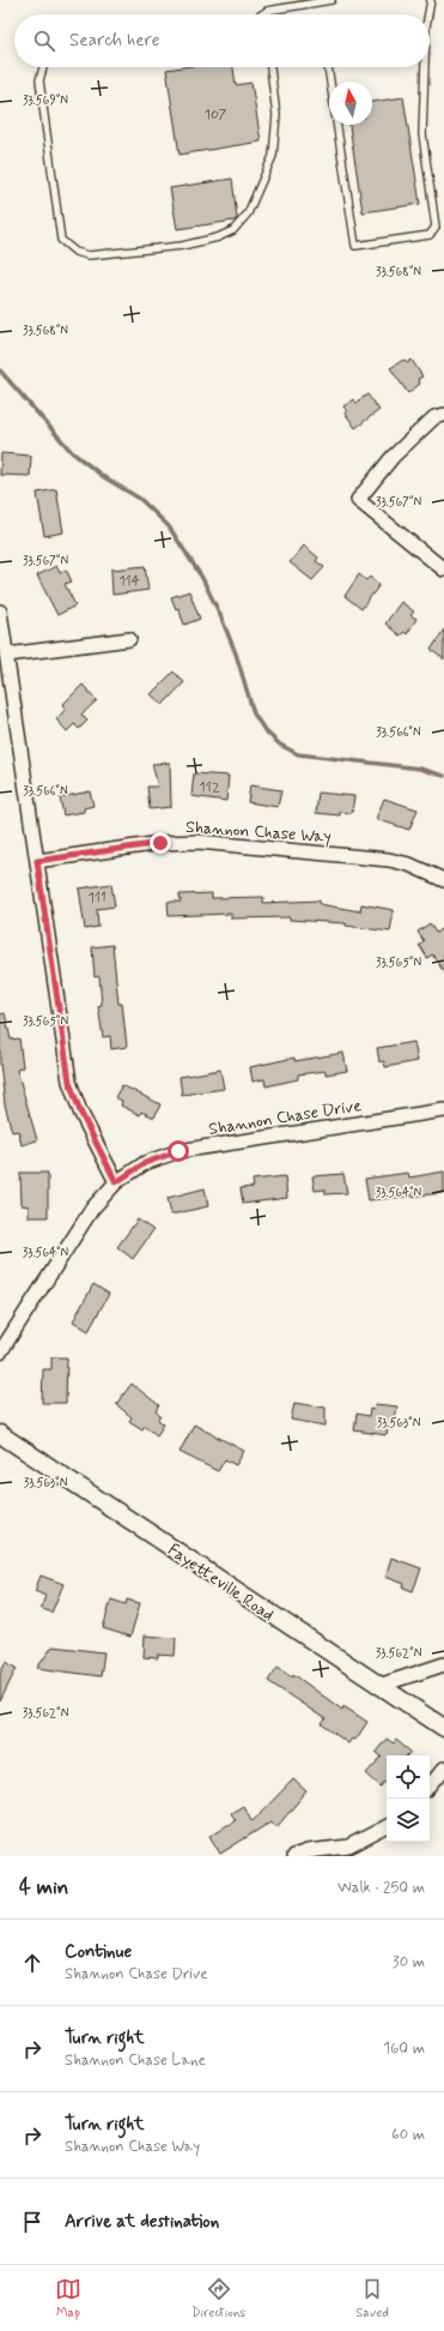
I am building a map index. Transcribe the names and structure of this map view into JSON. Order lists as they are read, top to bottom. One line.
{"streets":{"street":["Shannon Chase Way","Shannon Chase Drive","Fayetteville Road"]},"house_numbers":["107","114","112","111"],"north":"top","page":{"search":"Search here","heading":["4 min","Walk · 250 m"],"list":[["Continue","Shannon Chase Drive","30 m"],["Turn right","Shannon Chase Lane","160 m"],["Turn right","Shannon Chase Way","60 m"],"Arrive at destination"],"nav":["Map","Directions","Saved"]},"coordinates":["33.569°N","33.568°N","33.567°N","33.566°N","33.565°N","33.564°N","33.563°N","33.562°N"]}
